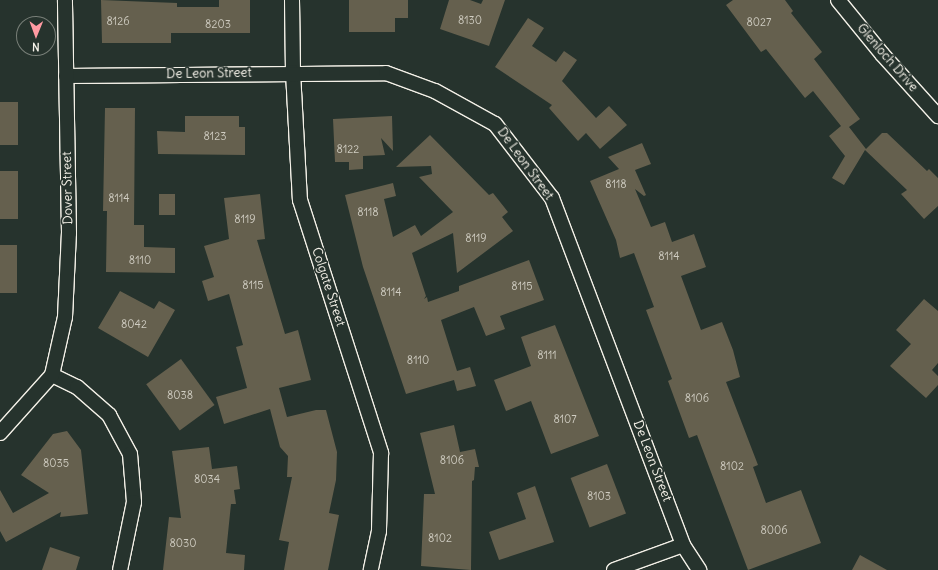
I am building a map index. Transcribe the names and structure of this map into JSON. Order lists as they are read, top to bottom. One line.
{"streets":{"street":["Glenloch Drive","De Leon Street","Dover Street","Colgate Street"]},"crossings":[["De Leon Street","Dover Street"],["De Leon Street","Colgate Street"]],"house_numbers":["8130","8126","8027","8203","8123","8122","8118","8114","8118","8119","8119","8114","8110","8115","8115","8114","8042","8111","8110","8038","8106","8107","8106","8035","8102","8034","8103","8006","8102","8030"],"north":"bottom"}
